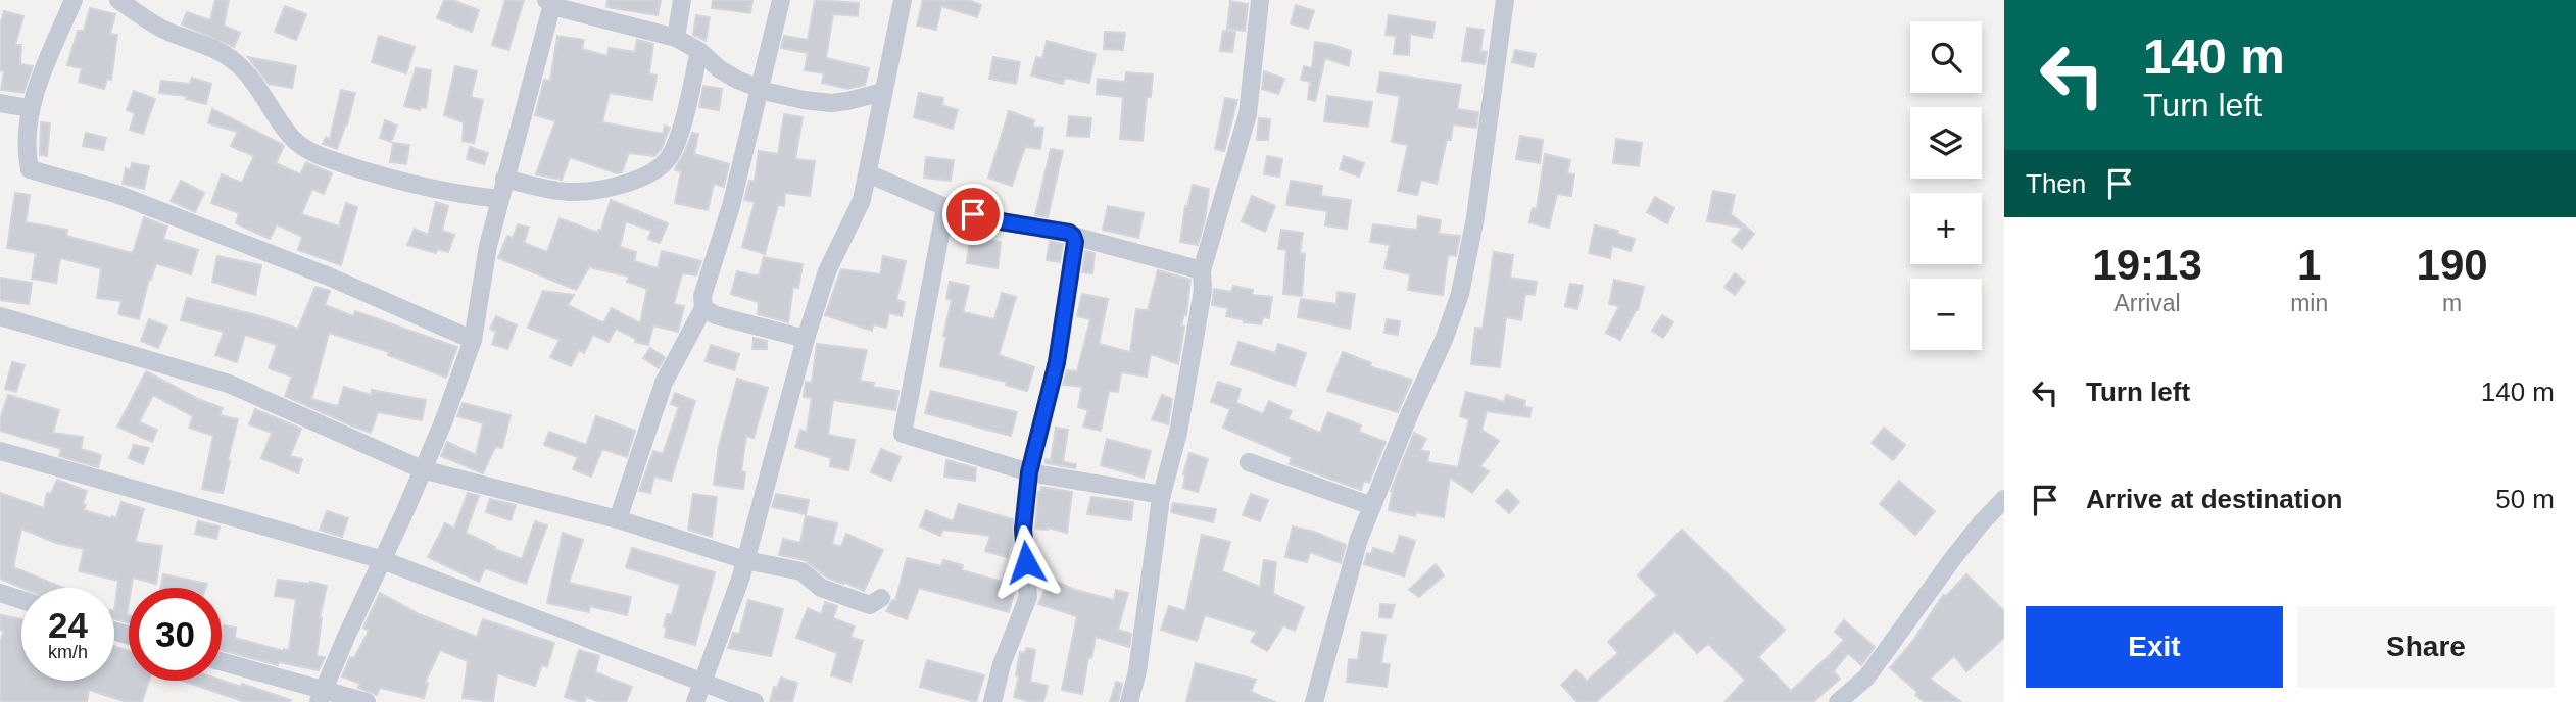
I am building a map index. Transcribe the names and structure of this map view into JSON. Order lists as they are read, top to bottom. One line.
{"page":{"turn":["140 m","Turn left"],"map_buttons":["+","−"],"then":"Then","eta":["19:13","Arrival","1","min","190","m"],"list":[{"name":"Turn left","value":"140 m"},{"name":"Arrive at destination","value":"50 m"}],"speed":"24 km/h","limit":"30","buttons":["Exit","Share"]}}
